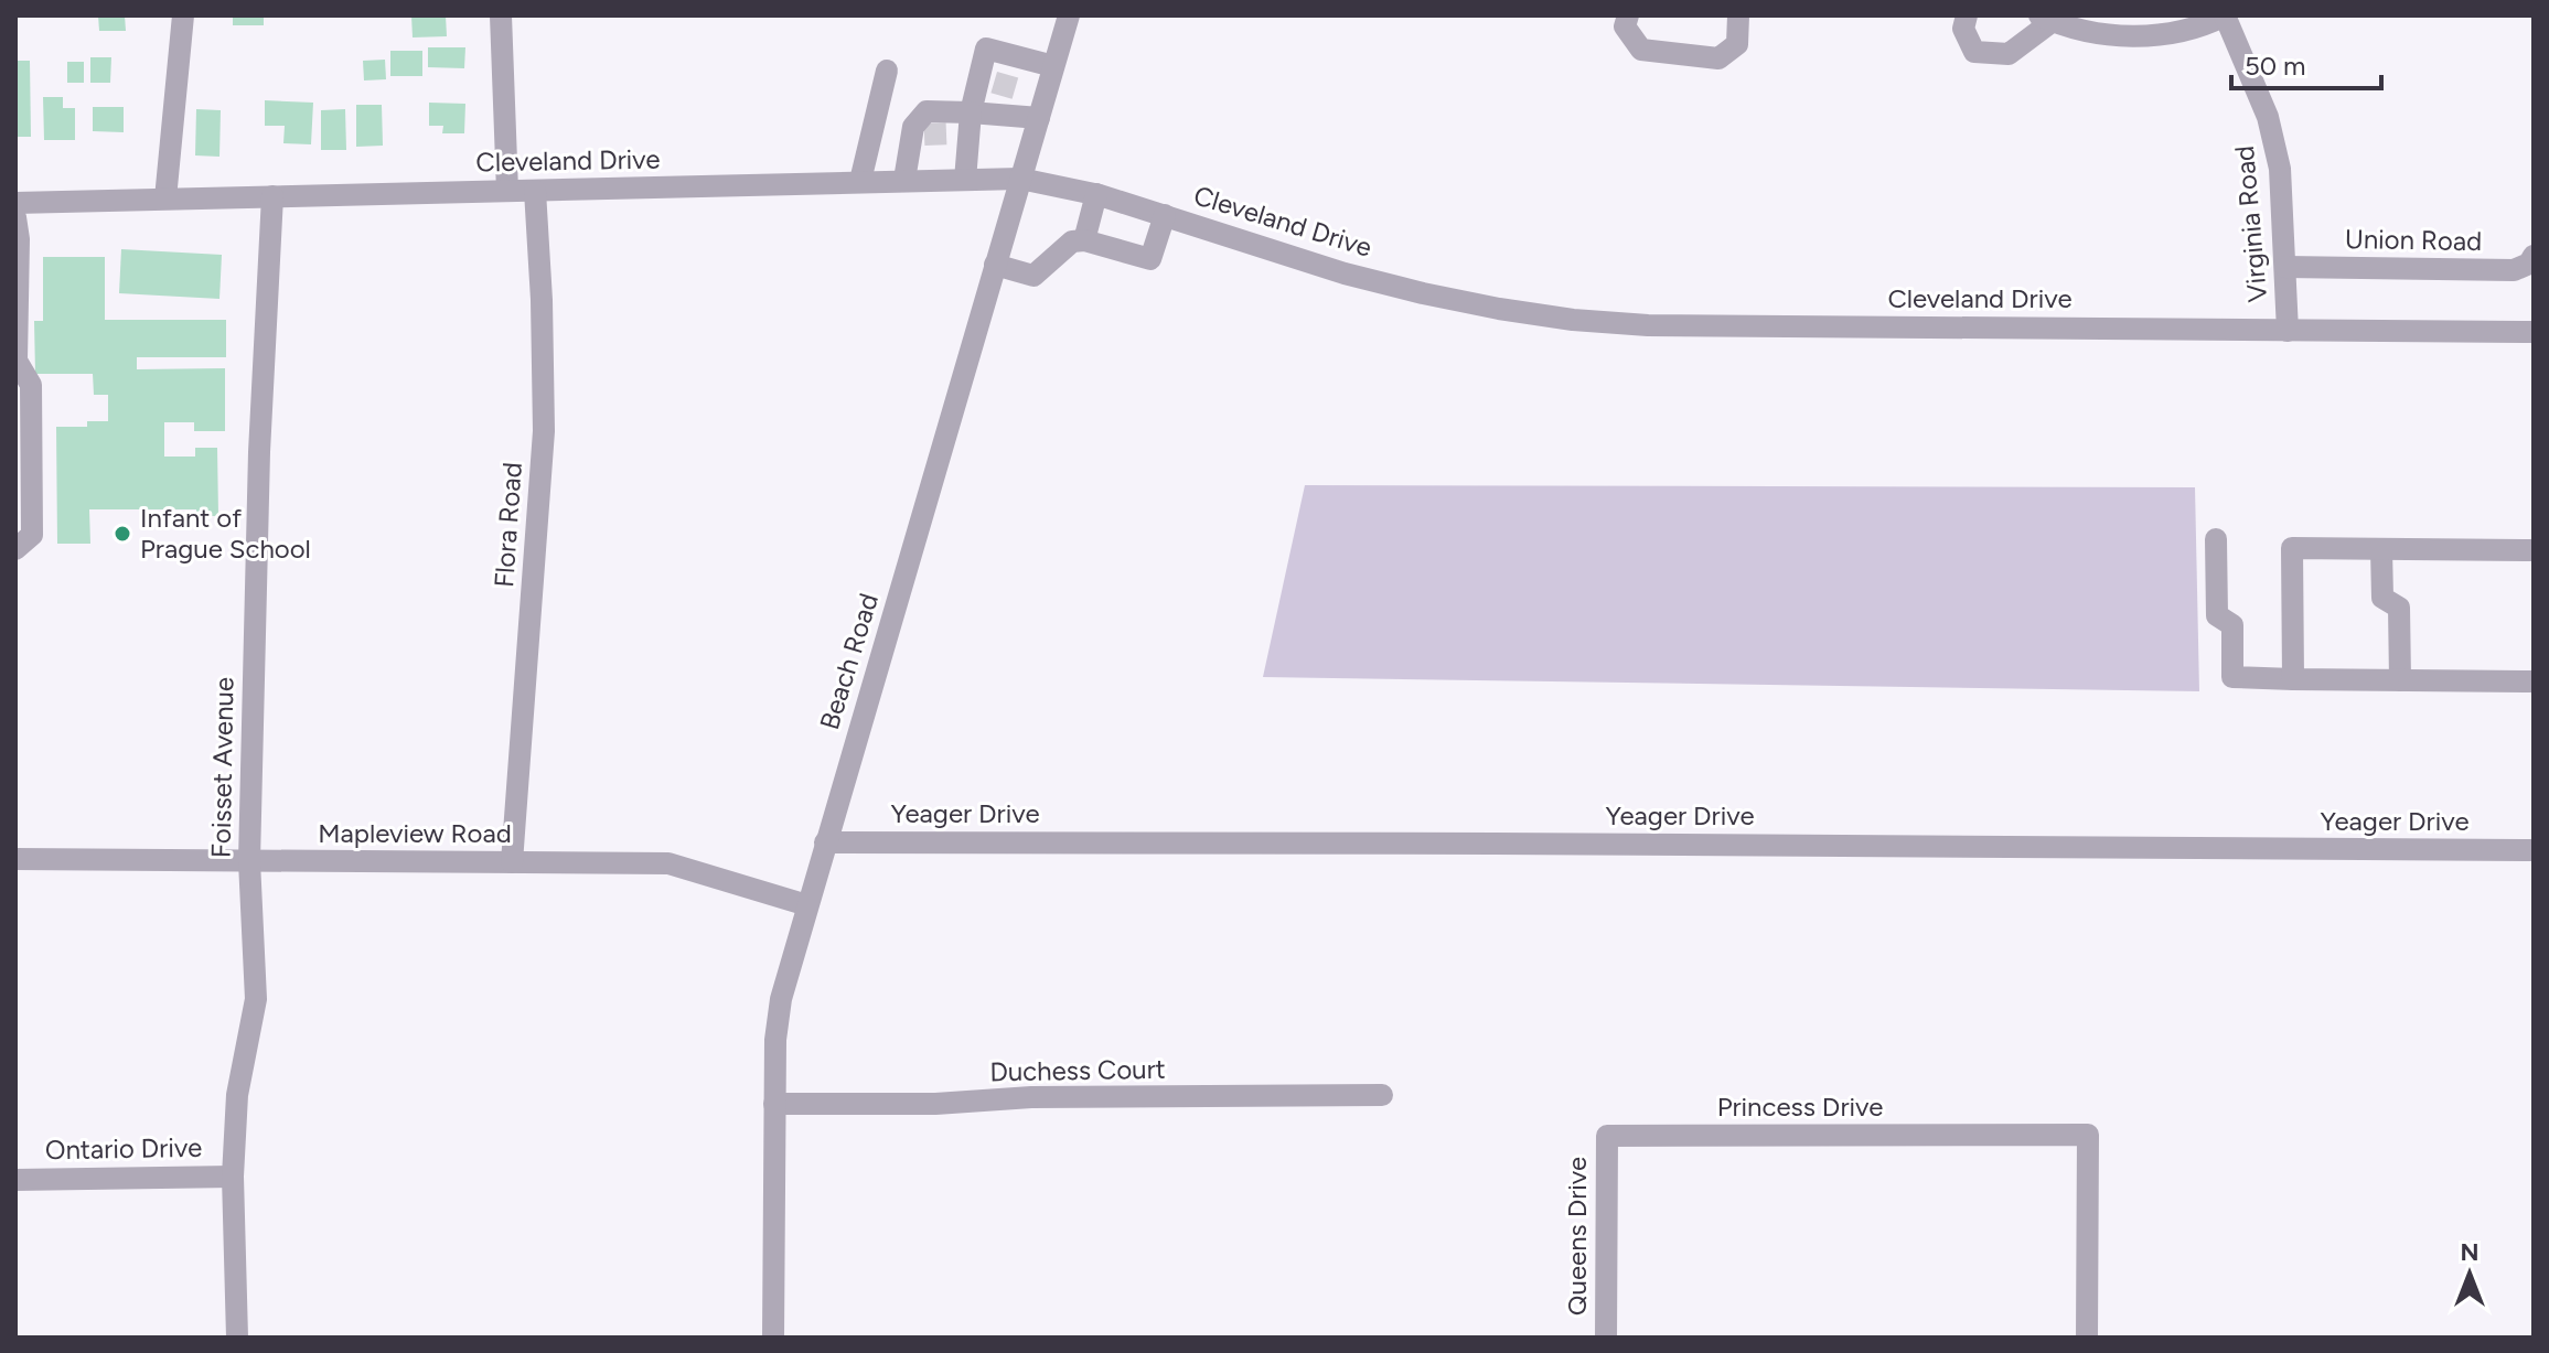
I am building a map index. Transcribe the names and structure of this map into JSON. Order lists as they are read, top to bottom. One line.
{"streets":{"street":["Cleveland Drive","Virginia Road","Union Road","Flora Road","Beach Road","Foisset Avenue","Yeager Drive","Mapleview Road","Duchess Court","Princess Drive","Ontario Drive","Queens Drive"]},"crossings":[["Cleveland Drive","Virginia Road"],["Cleveland Drive","Flora Road"],["Cleveland Drive","Beach Road"],["Cleveland Drive","Foisset Avenue"],["Virginia Road","Union Road"],["Flora Road","Mapleview Road"],["Beach Road","Yeager Drive"],["Beach Road","Mapleview Road"],["Beach Road","Duchess Court"],["Foisset Avenue","Mapleview Road"],["Foisset Avenue","Ontario Drive"],["Princess Drive","Queens Drive"]],"places":["Infant of Prague School"],"scale_bar":"50 m","north":"top"}
